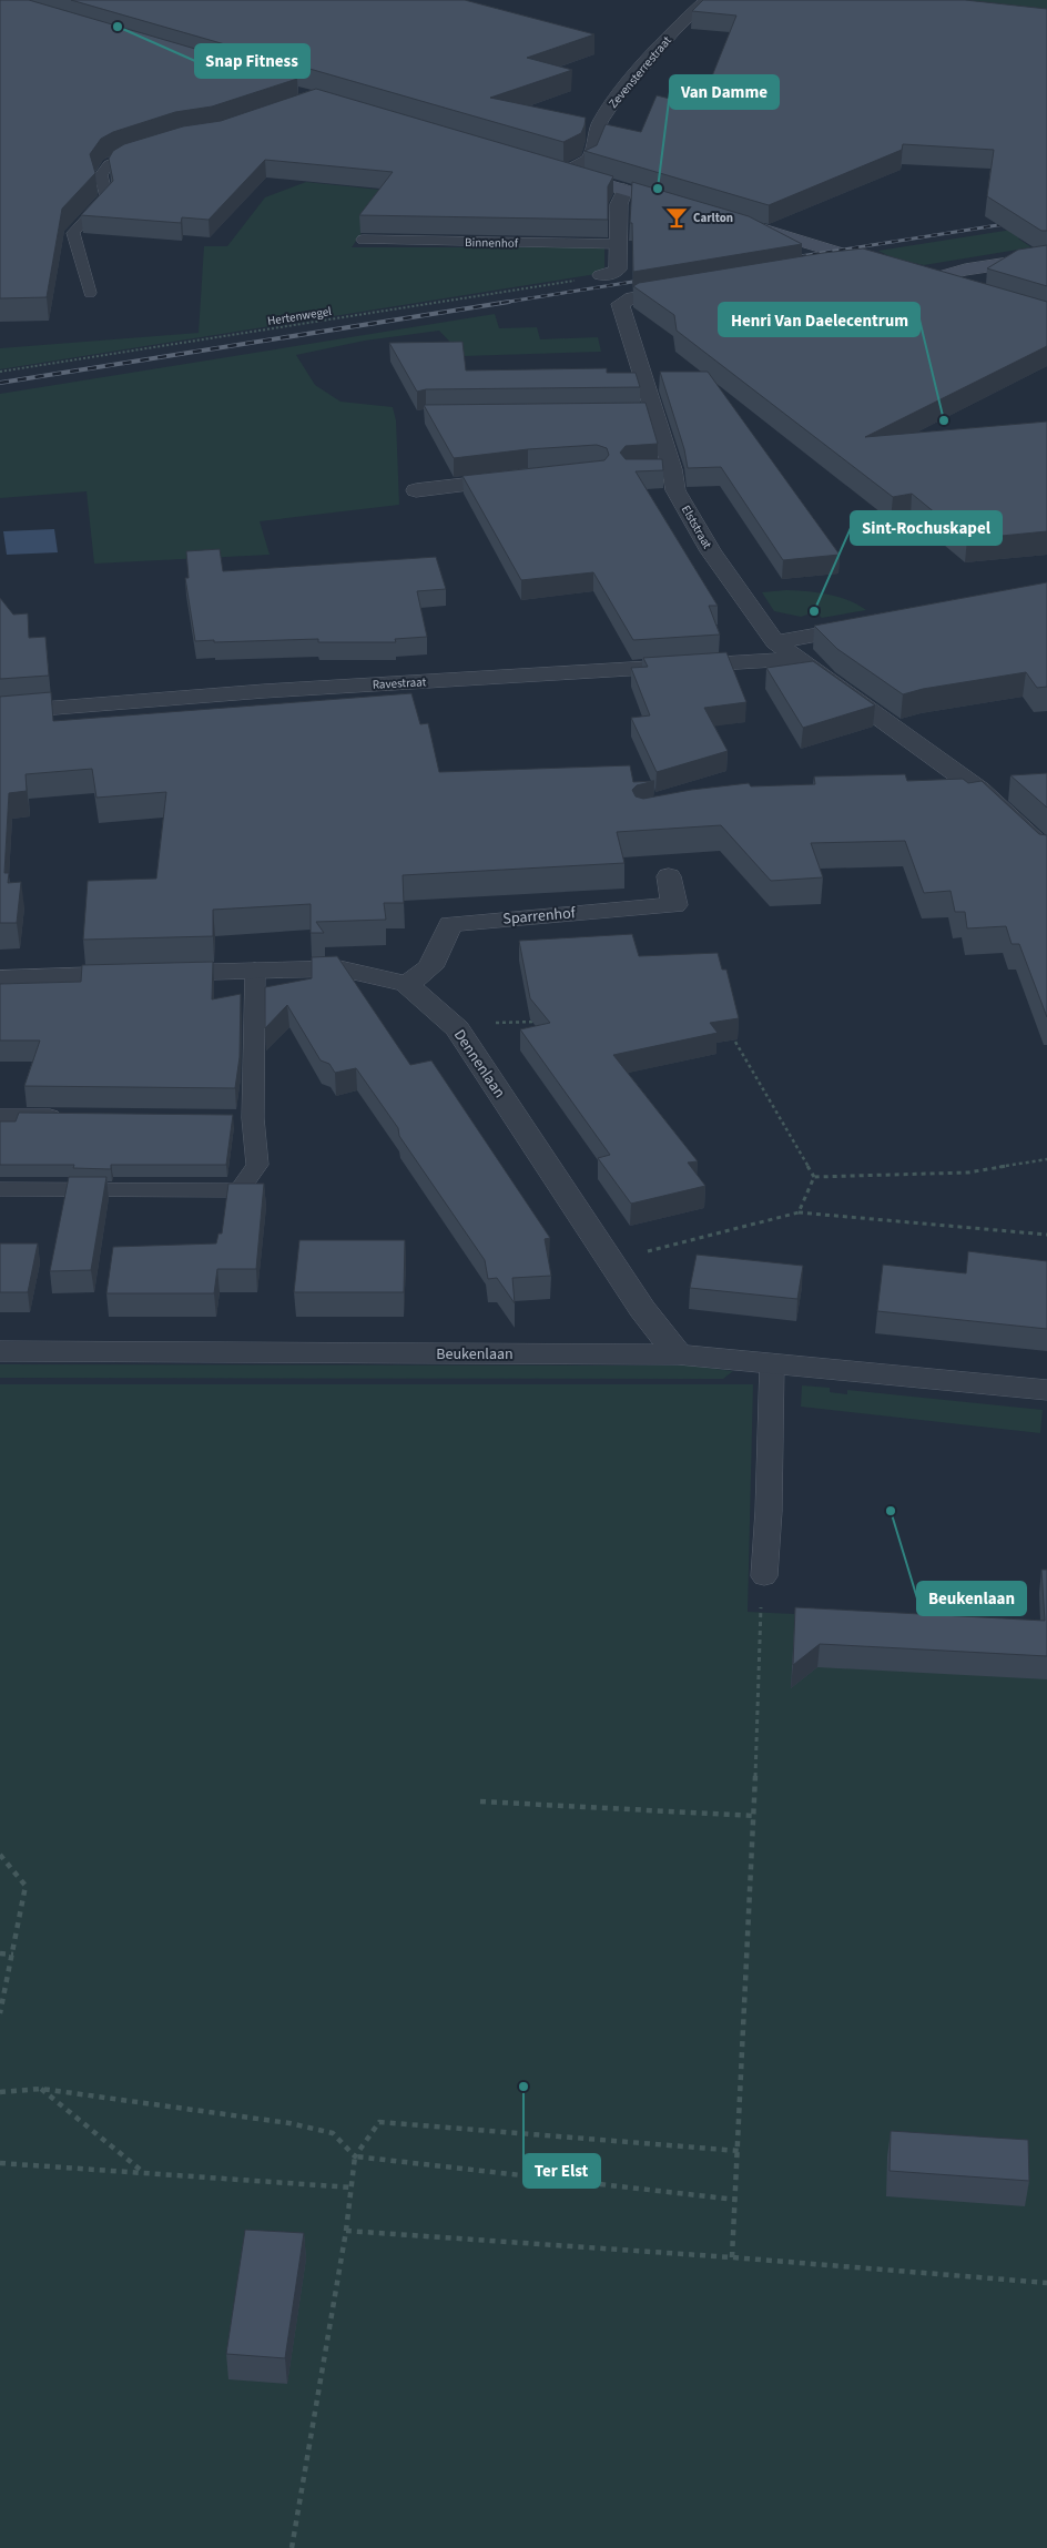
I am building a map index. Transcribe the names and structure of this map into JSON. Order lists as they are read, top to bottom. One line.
{"streets":{"street":["Zevensterrestraat","Elststraat","Ravestraat","Sparrenhof","Dennenlaan","Beukenlaan"],"lane":["Binnenhof"],"path":["Hertenwegel"]},"crossings":[["Elststraat","Ravestraat"],["Sparrenhof","Dennenlaan"],["Dennenlaan","Beukenlaan"]],"places":{"other":["Snap Fitness","Van Damme","Henri Van Daelecentrum","Sint-Rochuskapel","Beukenlaan","Ter Elst"],"bar":["Carlton"]}}
